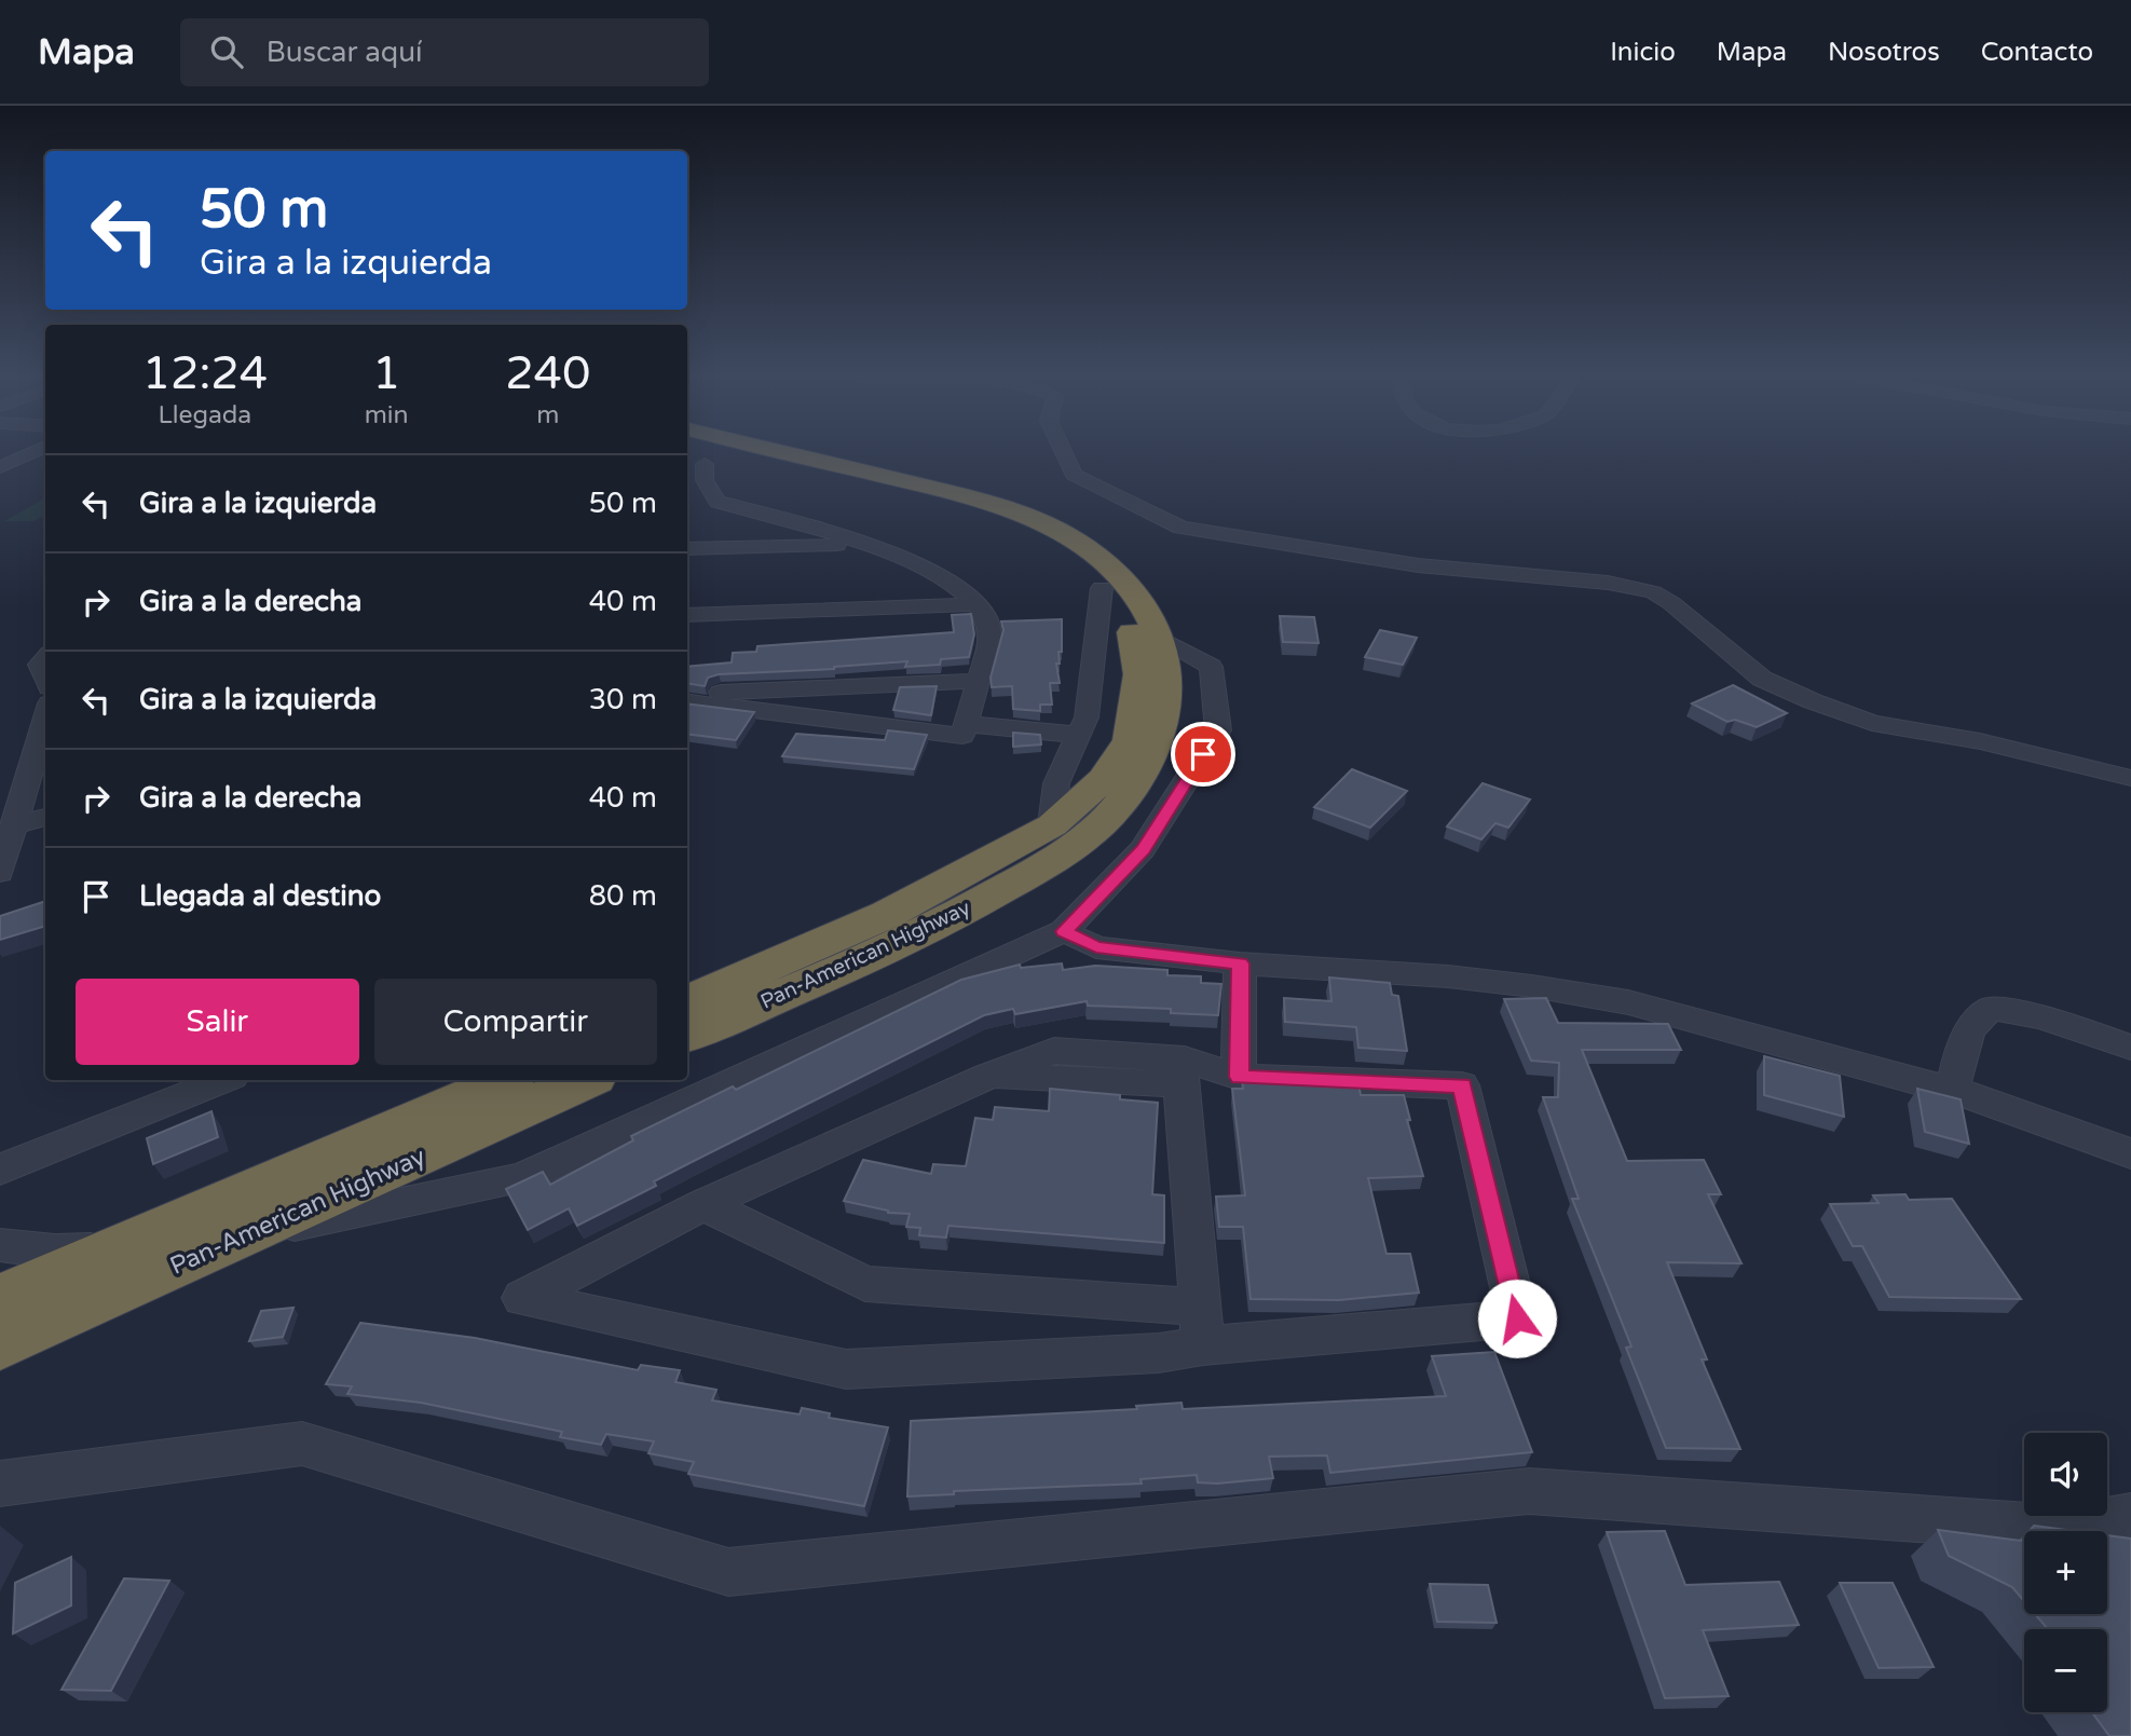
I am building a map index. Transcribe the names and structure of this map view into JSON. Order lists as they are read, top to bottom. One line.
{"streets":{"highway":["Pan-American Highway"]},"page":{"header":"Mapa","search":"Buscar aquí","nav":["Inicio","Mapa","Nosotros","Contacto"],"turn":["50 m","Gira a la izquierda"],"eta":["12:24","Llegada","1","min","240","m"],"list":[{"name":"Gira a la izquierda","value":"50 m"},{"name":"Gira a la derecha","value":"40 m"},{"name":"Gira a la izquierda","value":"30 m"},{"name":"Gira a la derecha","value":"40 m"},{"name":"Llegada al destino","value":"80 m"}],"buttons":["Salir","Compartir"],"map_buttons":["+","−"]}}
